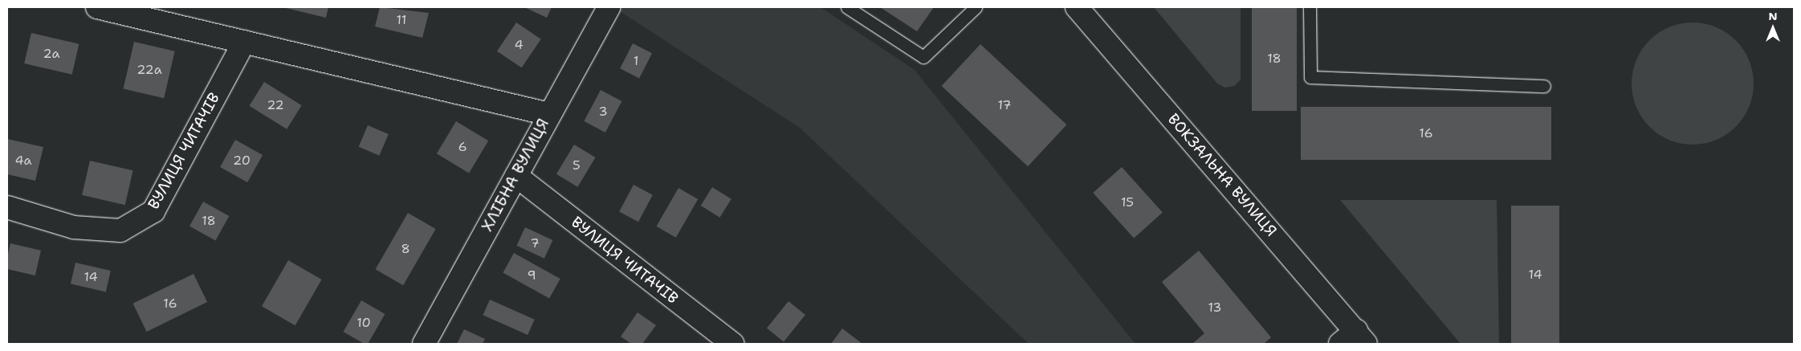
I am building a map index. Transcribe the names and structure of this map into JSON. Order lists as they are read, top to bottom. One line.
{"streets":{"street":["ВУЛИЦЯ ЧИТАЧІВ","ХЛІБНА ВУЛИЦЯ","ВОКЗАЛЬНА ВУЛИЦЯ"]},"crossings":[["ВУЛИЦЯ ЧИТАЧІВ","ХЛІБНА ВУЛИЦЯ"]],"house_numbers":["11","4","2а","18","1","22а","22","17","3","16","6","4а","20","5","15","18","7","8","14","9","14","16","13","10"],"north":"top"}
